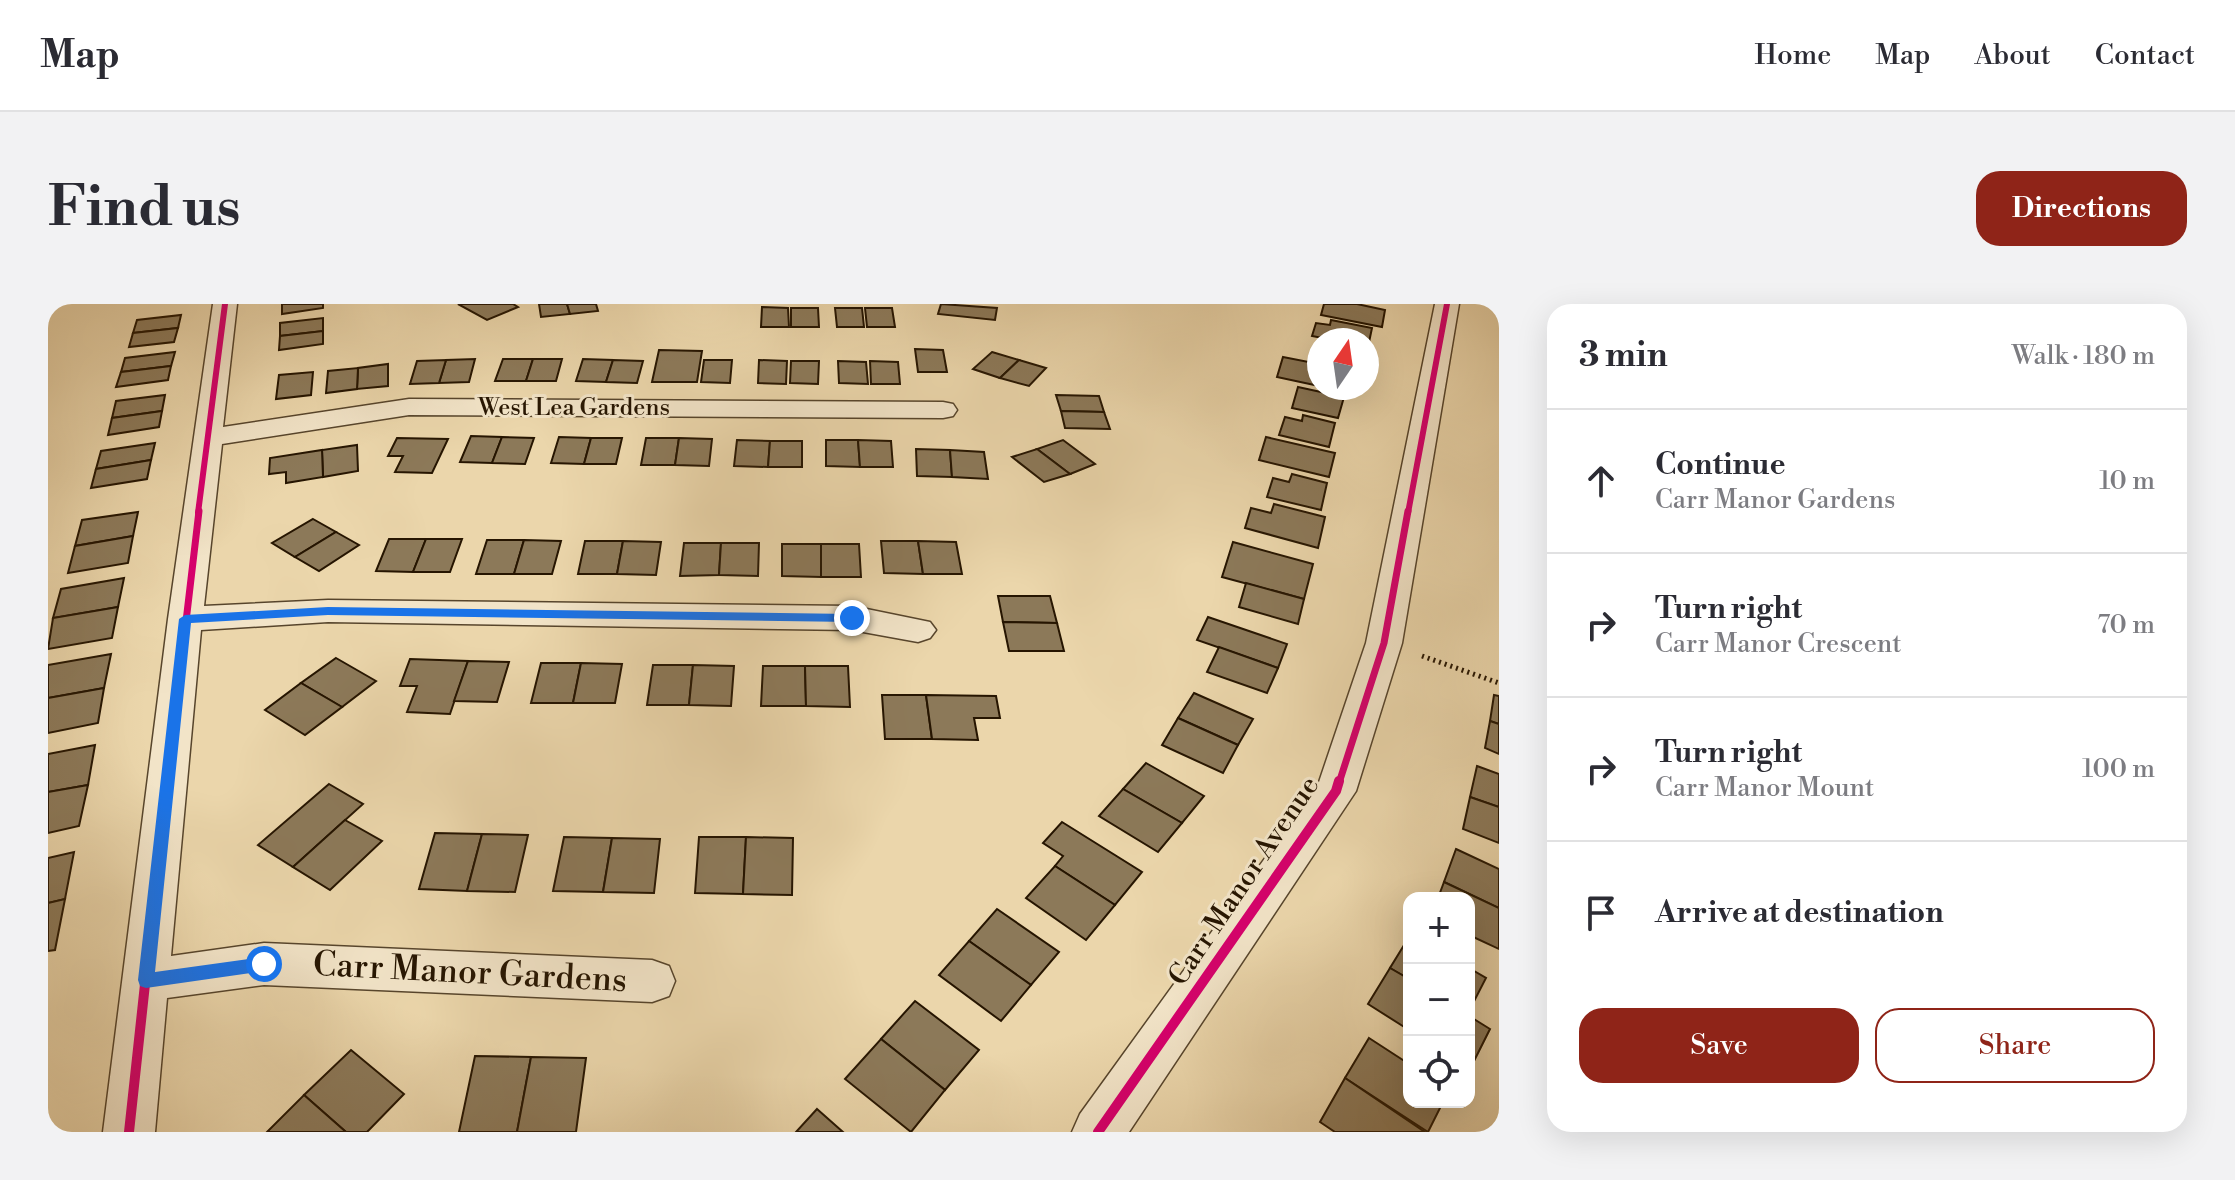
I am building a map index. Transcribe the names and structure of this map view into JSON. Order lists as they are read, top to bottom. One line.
{"streets":{"street":["West Lea Gardens","Carr Manor Avenue","Carr Manor Gardens"]},"north":"top","page":{"header":"Map","nav":["Home","Map","About","Contact"],"buttons":["Directions",["Save","Share"]],"title":"Find us","heading":["3 min","Walk · 180 m"],"list":[["Continue","Carr Manor Gardens","10 m"],["Turn right","Carr Manor Crescent","70 m"],["Turn right","Carr Manor Mount","100 m"],"Arrive at destination"],"map_buttons":["+","−"]}}
